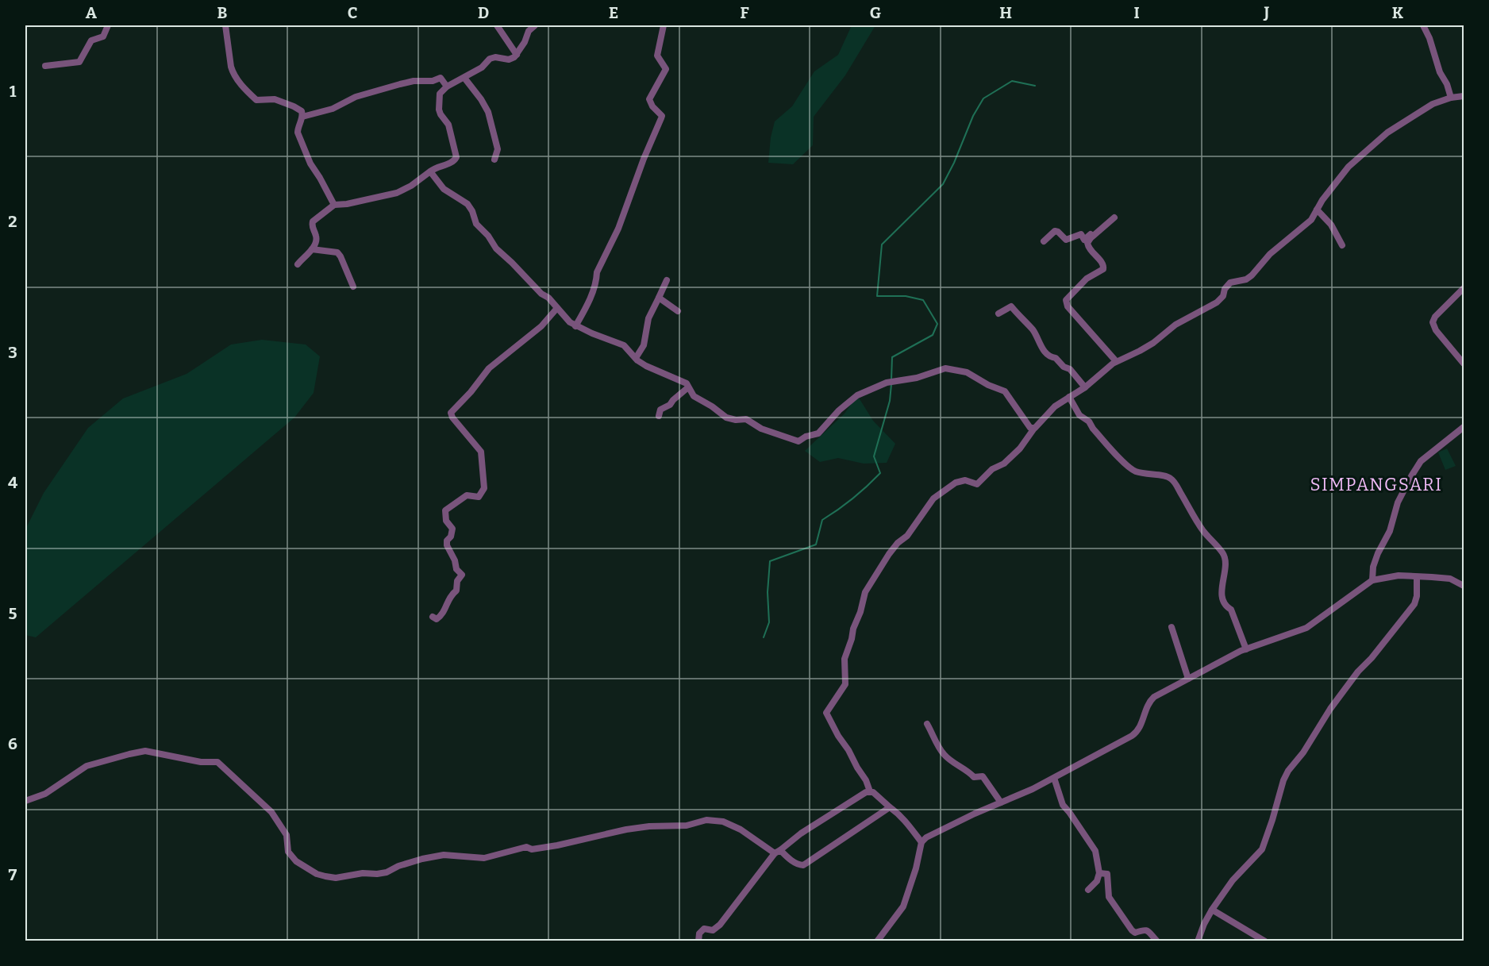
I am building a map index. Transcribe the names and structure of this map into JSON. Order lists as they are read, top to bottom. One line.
{"districts":["SIMPANGSARI"],"grid":{"columns":["A","B","C","D","E","F","G","H","I","J","K"],"rows":["1","2","3","4","5","6","7"]}}
